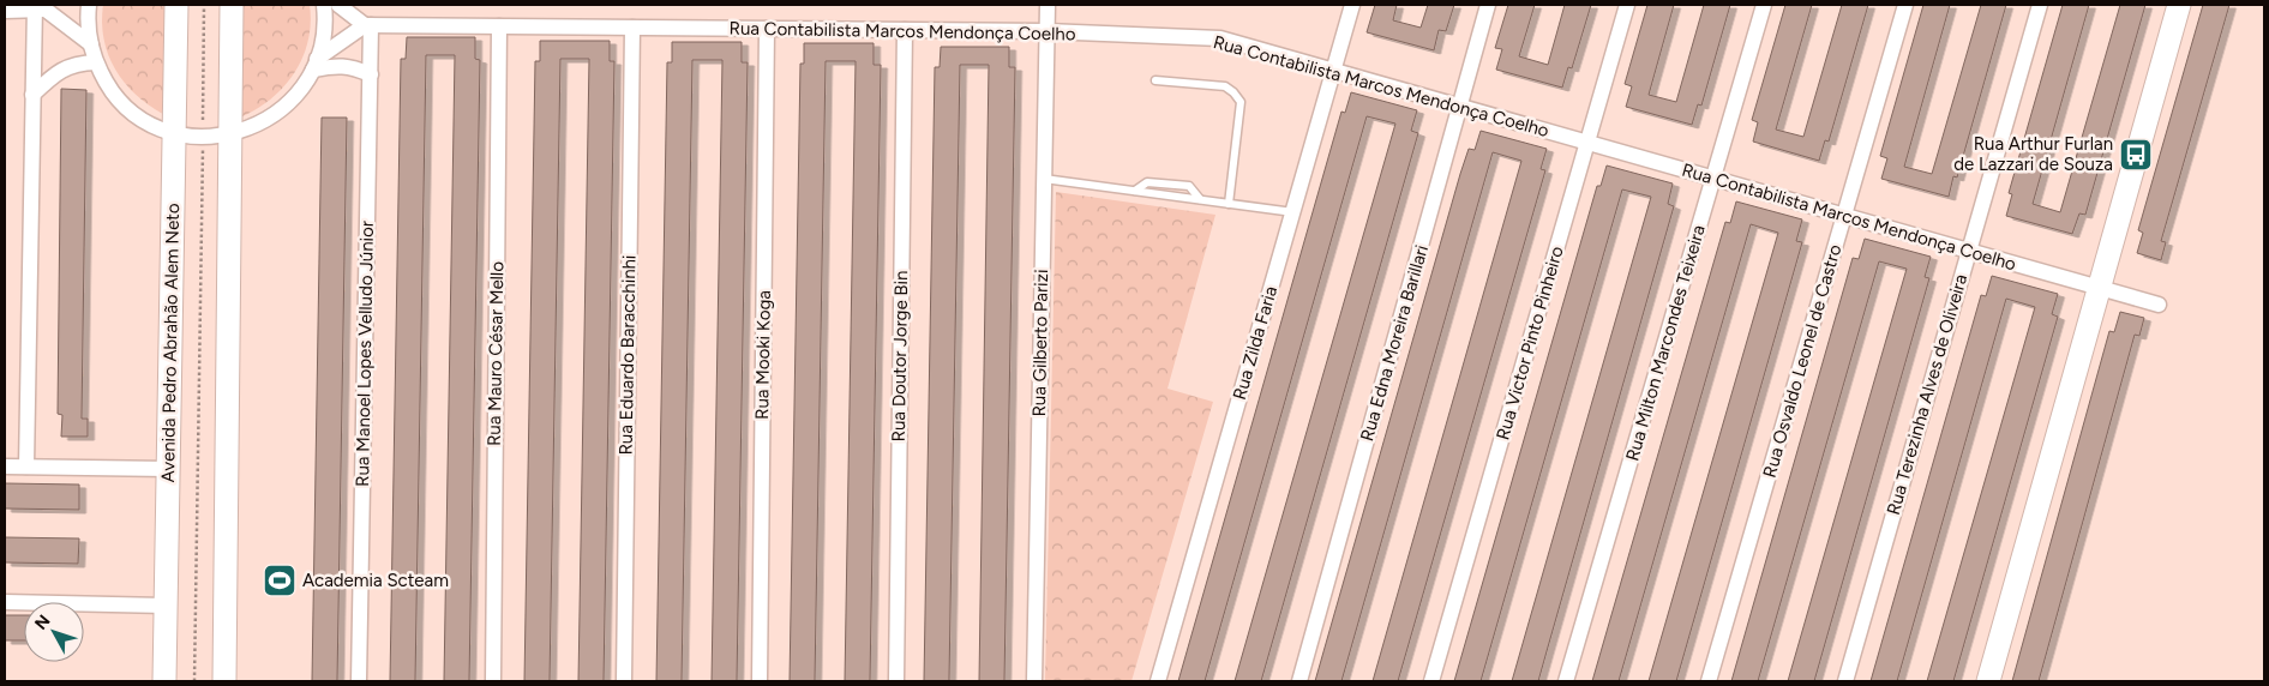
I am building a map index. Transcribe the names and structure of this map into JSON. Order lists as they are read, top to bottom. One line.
{"streets":{"street":["Rua Contabilista Marcos Mendonça Coelho","Avenida Pedro Abrahão Alem Neto","Rua Gilberto Parizi","Rua Zilda Faria","Rua Edna Moreira Barillari","Rua Victor Pinto Pinheiro","Rua Milton Marcondes Teixeira","Rua Manoel Lopes Velludo Júnior","Rua Mauro César Mello","Rua Eduardo Baracchinhi","Rua Mooki Koga","Rua Doutor Jorge Bin","Rua Osvaldo Leonel de Castro","Rua Terezinha Alves de Oliveira"]},"crossings":[["Rua Contabilista Marcos Mendonça Coelho","Rua Gilberto Parizi"],["Rua Contabilista Marcos Mendonça Coelho","Rua Zilda Faria"],["Rua Contabilista Marcos Mendonça Coelho","Rua Edna Moreira Barillari"],["Rua Contabilista Marcos Mendonça Coelho","Rua Victor Pinto Pinheiro"],["Rua Contabilista Marcos Mendonça Coelho","Rua Milton Marcondes Teixeira"],["Rua Contabilista Marcos Mendonça Coelho","Rua Manoel Lopes Velludo Júnior"],["Rua Contabilista Marcos Mendonça Coelho","Rua Mauro César Mello"],["Rua Contabilista Marcos Mendonça Coelho","Rua Eduardo Baracchinhi"],["Rua Contabilista Marcos Mendonça Coelho","Rua Mooki Koga"],["Rua Contabilista Marcos Mendonça Coelho","Rua Doutor Jorge Bin"],["Rua Contabilista Marcos Mendonça Coelho","Rua Osvaldo Leonel de Castro"],["Rua Contabilista Marcos Mendonça Coelho","Rua Terezinha Alves de Oliveira"]],"places":{"bus stop":["Rua Arthur Furlan de Lazzari de Souza"],"sports":["Academia Scteam"]},"north":"top left"}
